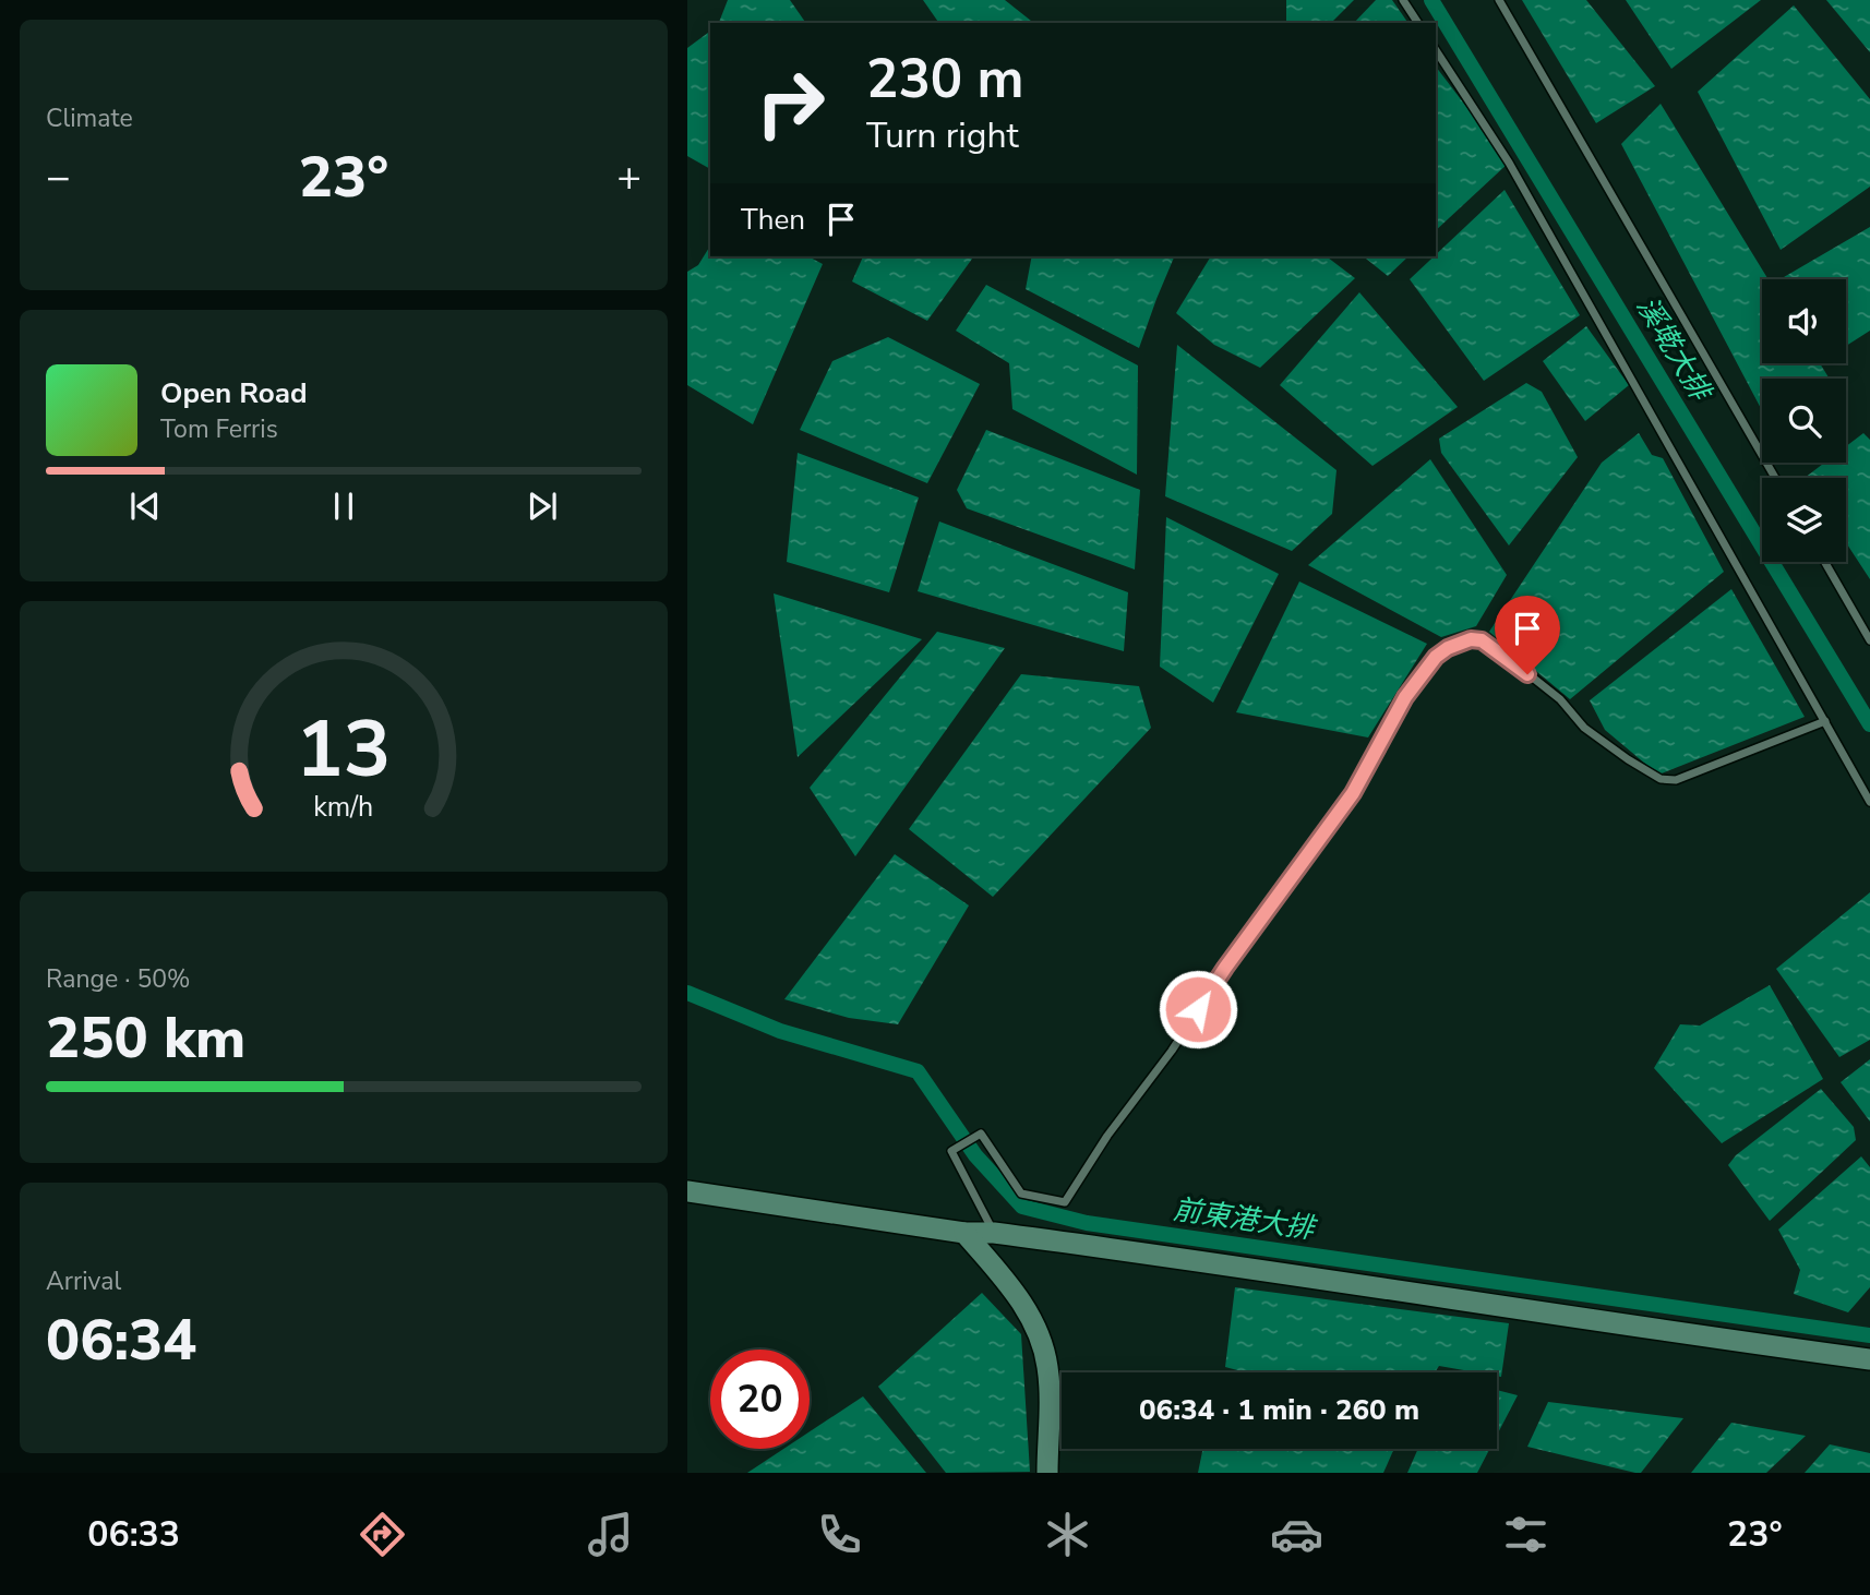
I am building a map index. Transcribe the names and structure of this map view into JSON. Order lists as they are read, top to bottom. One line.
{"water":["溪墘大排","前東港大排"],"page":{"tile":["Climate",["Range · 50%","250 km"],["Arrival","06:34"]],"turn":["230 m","Turn right"],"heat":["−","23°","+"],"then":"Then","song":["Open Road","Tom Ferris"],"limit":"20","trip":"06:34 · 1 min · 260 m","tabs":["06:33","23°"],"gauge":["13","km/h"]}}
